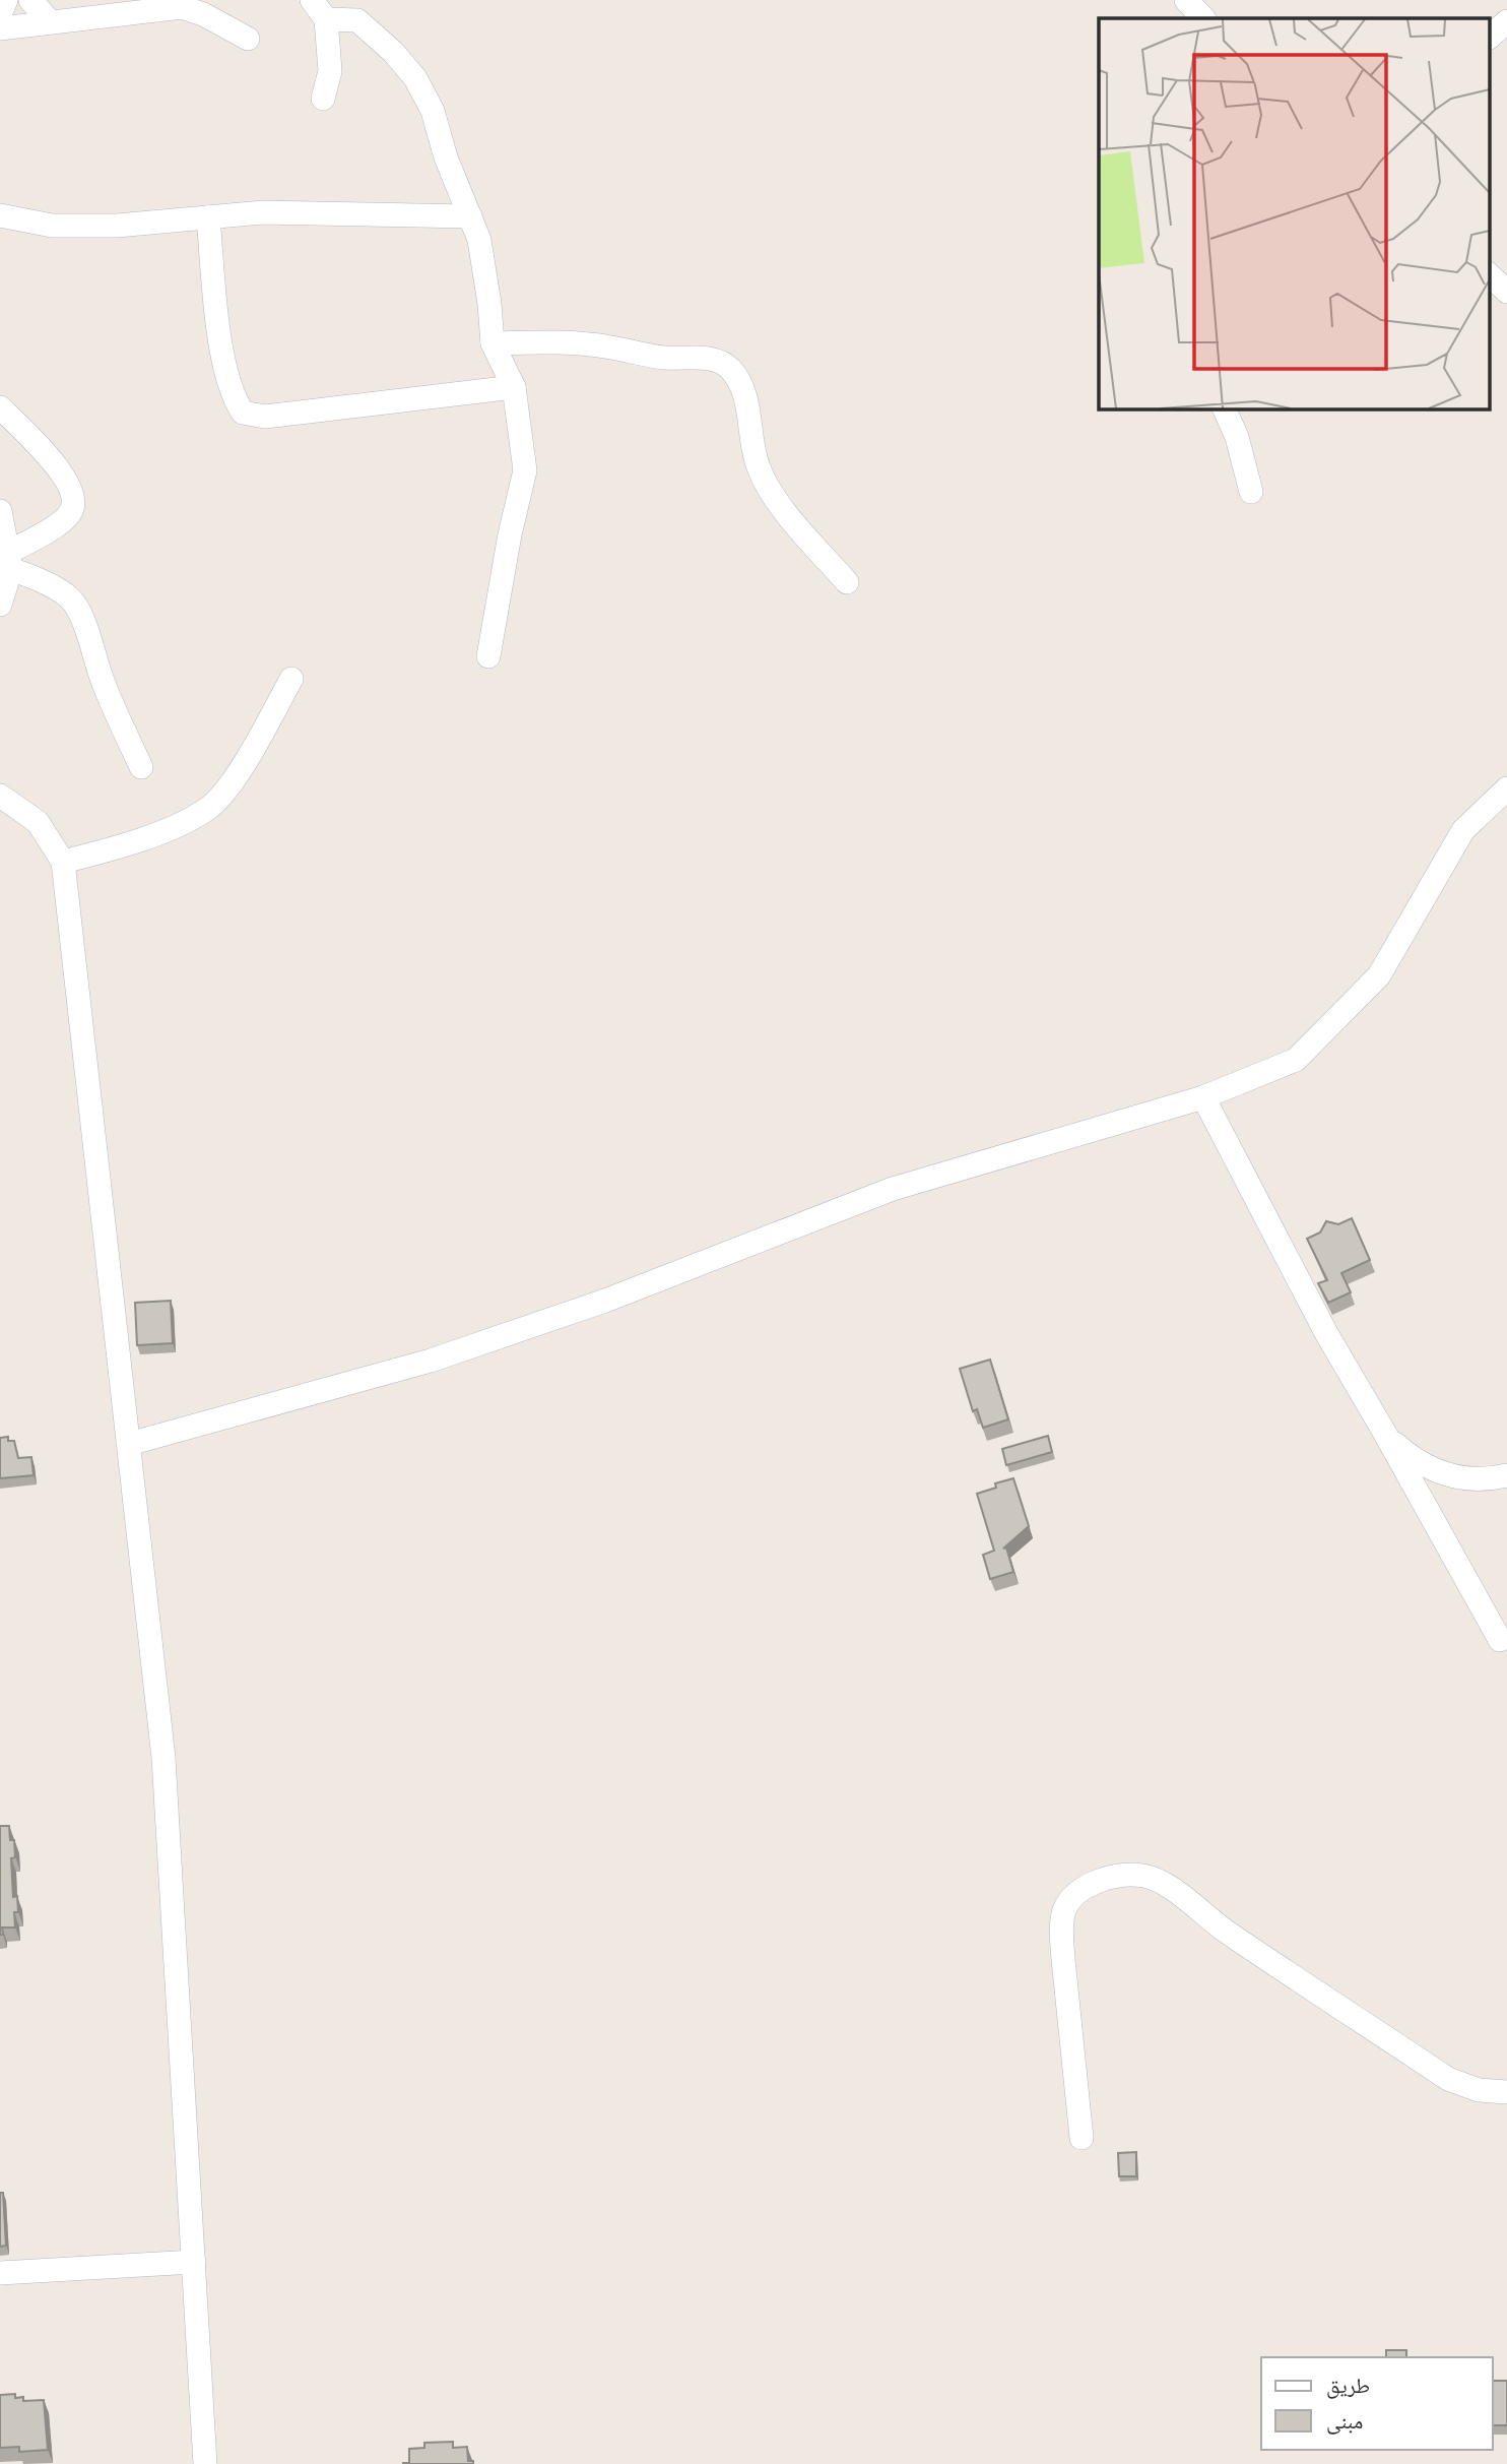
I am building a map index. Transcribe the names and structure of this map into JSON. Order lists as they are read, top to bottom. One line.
{"legend":["طريق","مبنى"]}
